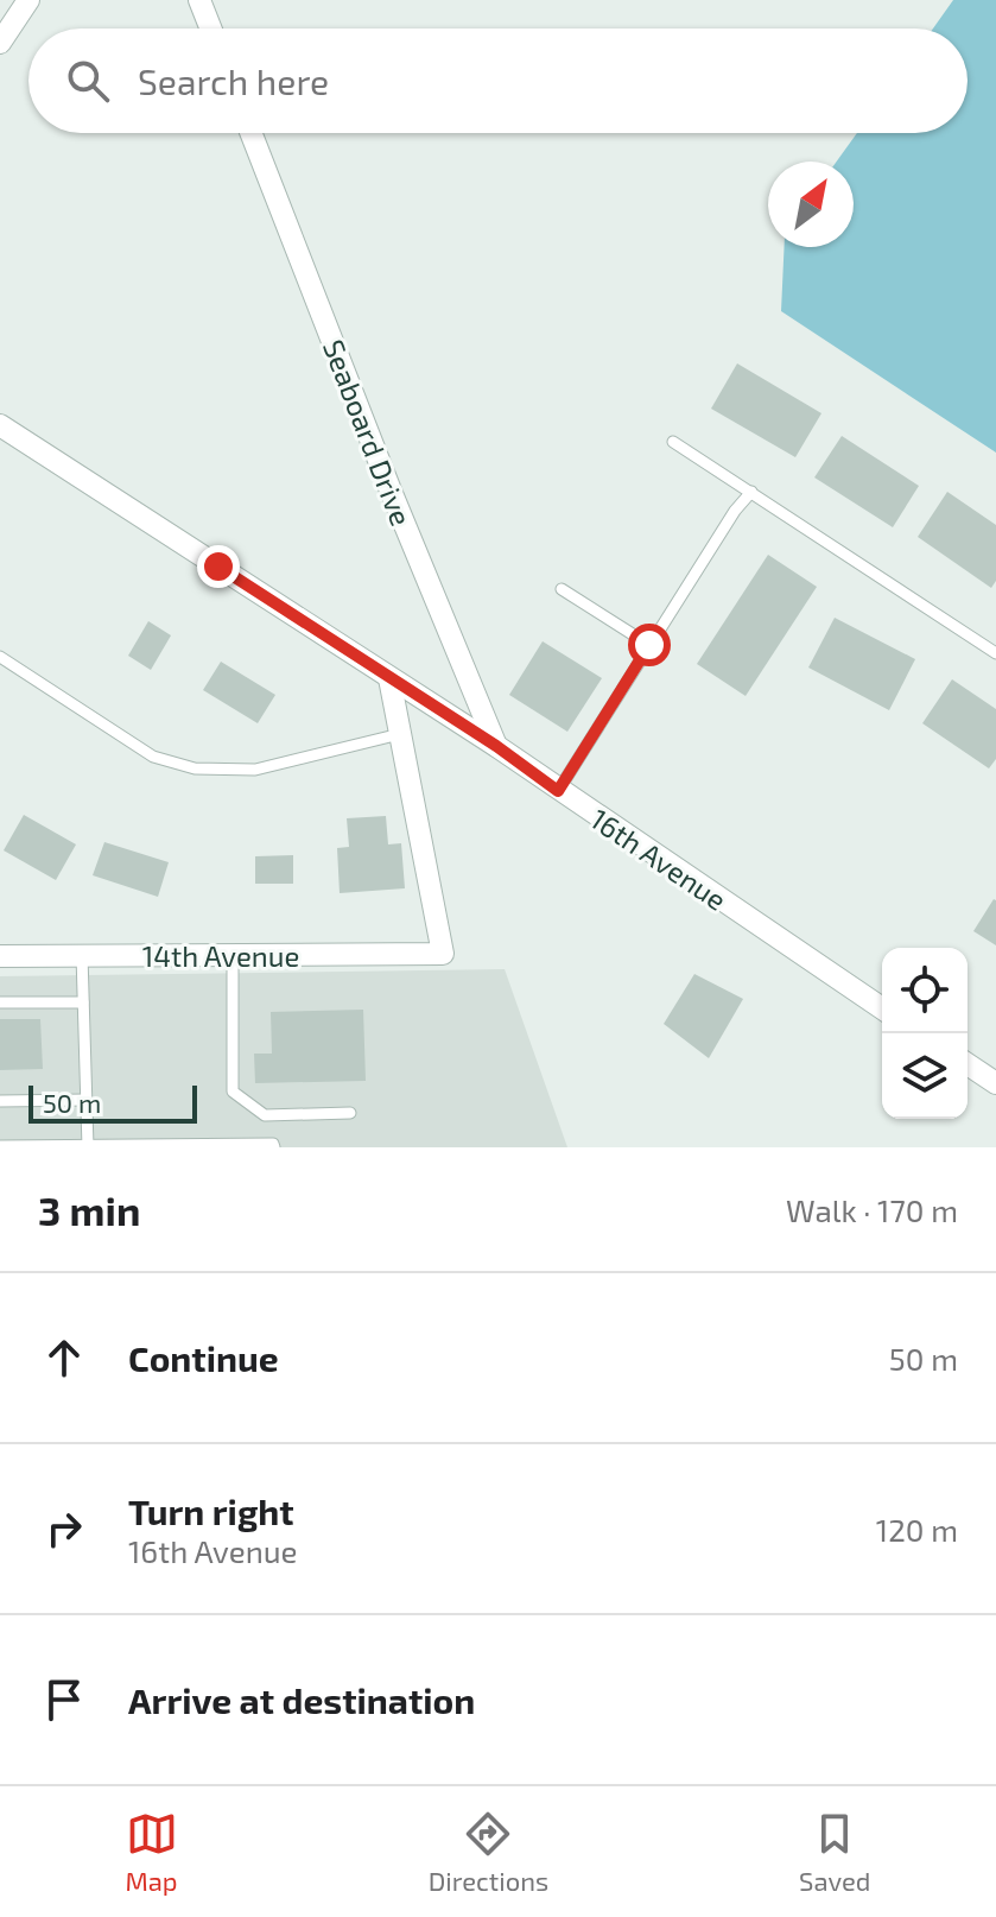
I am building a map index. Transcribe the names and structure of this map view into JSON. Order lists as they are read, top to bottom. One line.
{"streets":{"street":["Seaboard Drive","16th Avenue","14th Avenue"]},"crossings":[["Seaboard Drive","16th Avenue"]],"scale_bar":"50 m","north":"top right","page":{"search":"Search here","scale":"50 m","heading":["3 min","Walk · 170 m"],"list":[["Continue","50 m"],["Turn right","16th Avenue","120 m"],"Arrive at destination"],"nav":["Map","Directions","Saved"]}}
